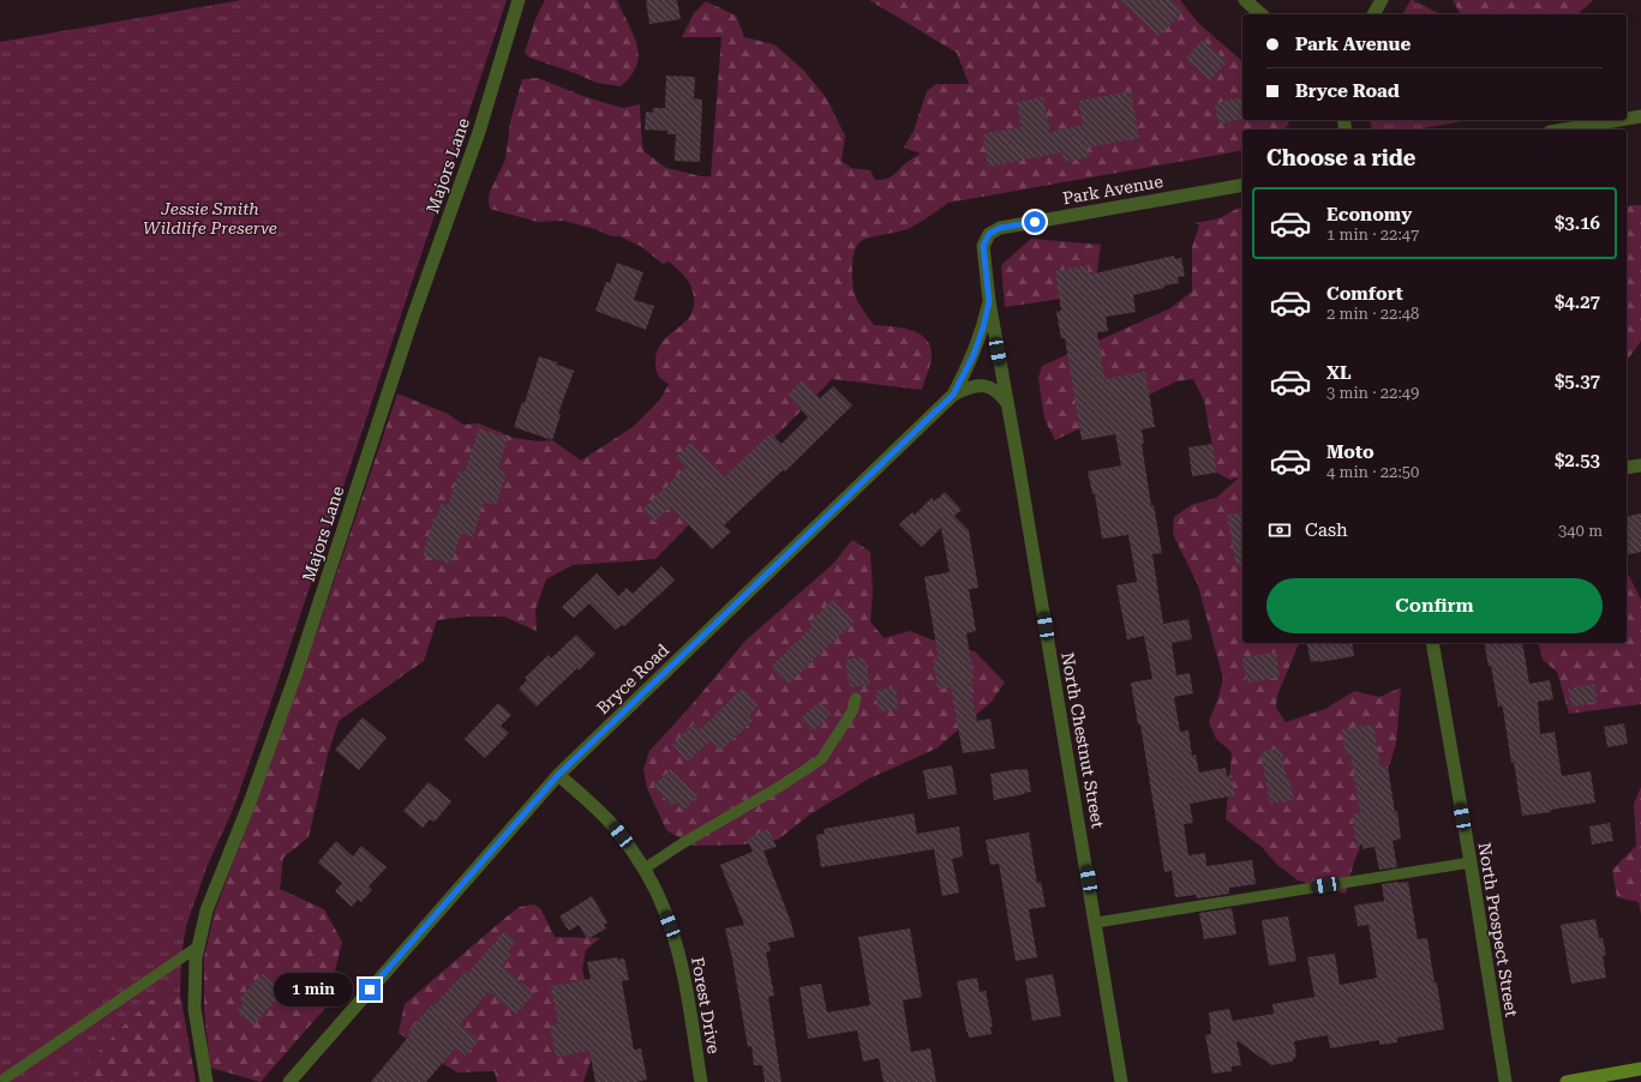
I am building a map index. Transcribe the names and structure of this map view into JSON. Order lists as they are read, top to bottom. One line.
{"streets":{"street":["Majors Lane","Park Avenue","Bryce Road","North Chestnut Street","North Prospect Street","Forest Drive"]},"crossings":[["Park Avenue","North Chestnut Street"],["Bryce Road","North Chestnut Street"],["Bryce Road","Forest Drive"]],"parks":["Jessie Smith Wildlife Preserve"],"page":{"banner":["Park Avenue","Bryce Road"],"heading":"Choose a ride","list":[{"name":"Economy","note":"1 min · 22:47","value":"$3.16"},{"name":"Comfort","note":"2 min · 22:48","value":"$4.27"},{"name":"XL","note":"3 min · 22:49","value":"$5.37"},{"name":"Moto","note":"4 min · 22:50","value":"$2.53"}],"pay":["Cash","340 m"],"buttons":"Confirm","bubble":"1 min"}}
